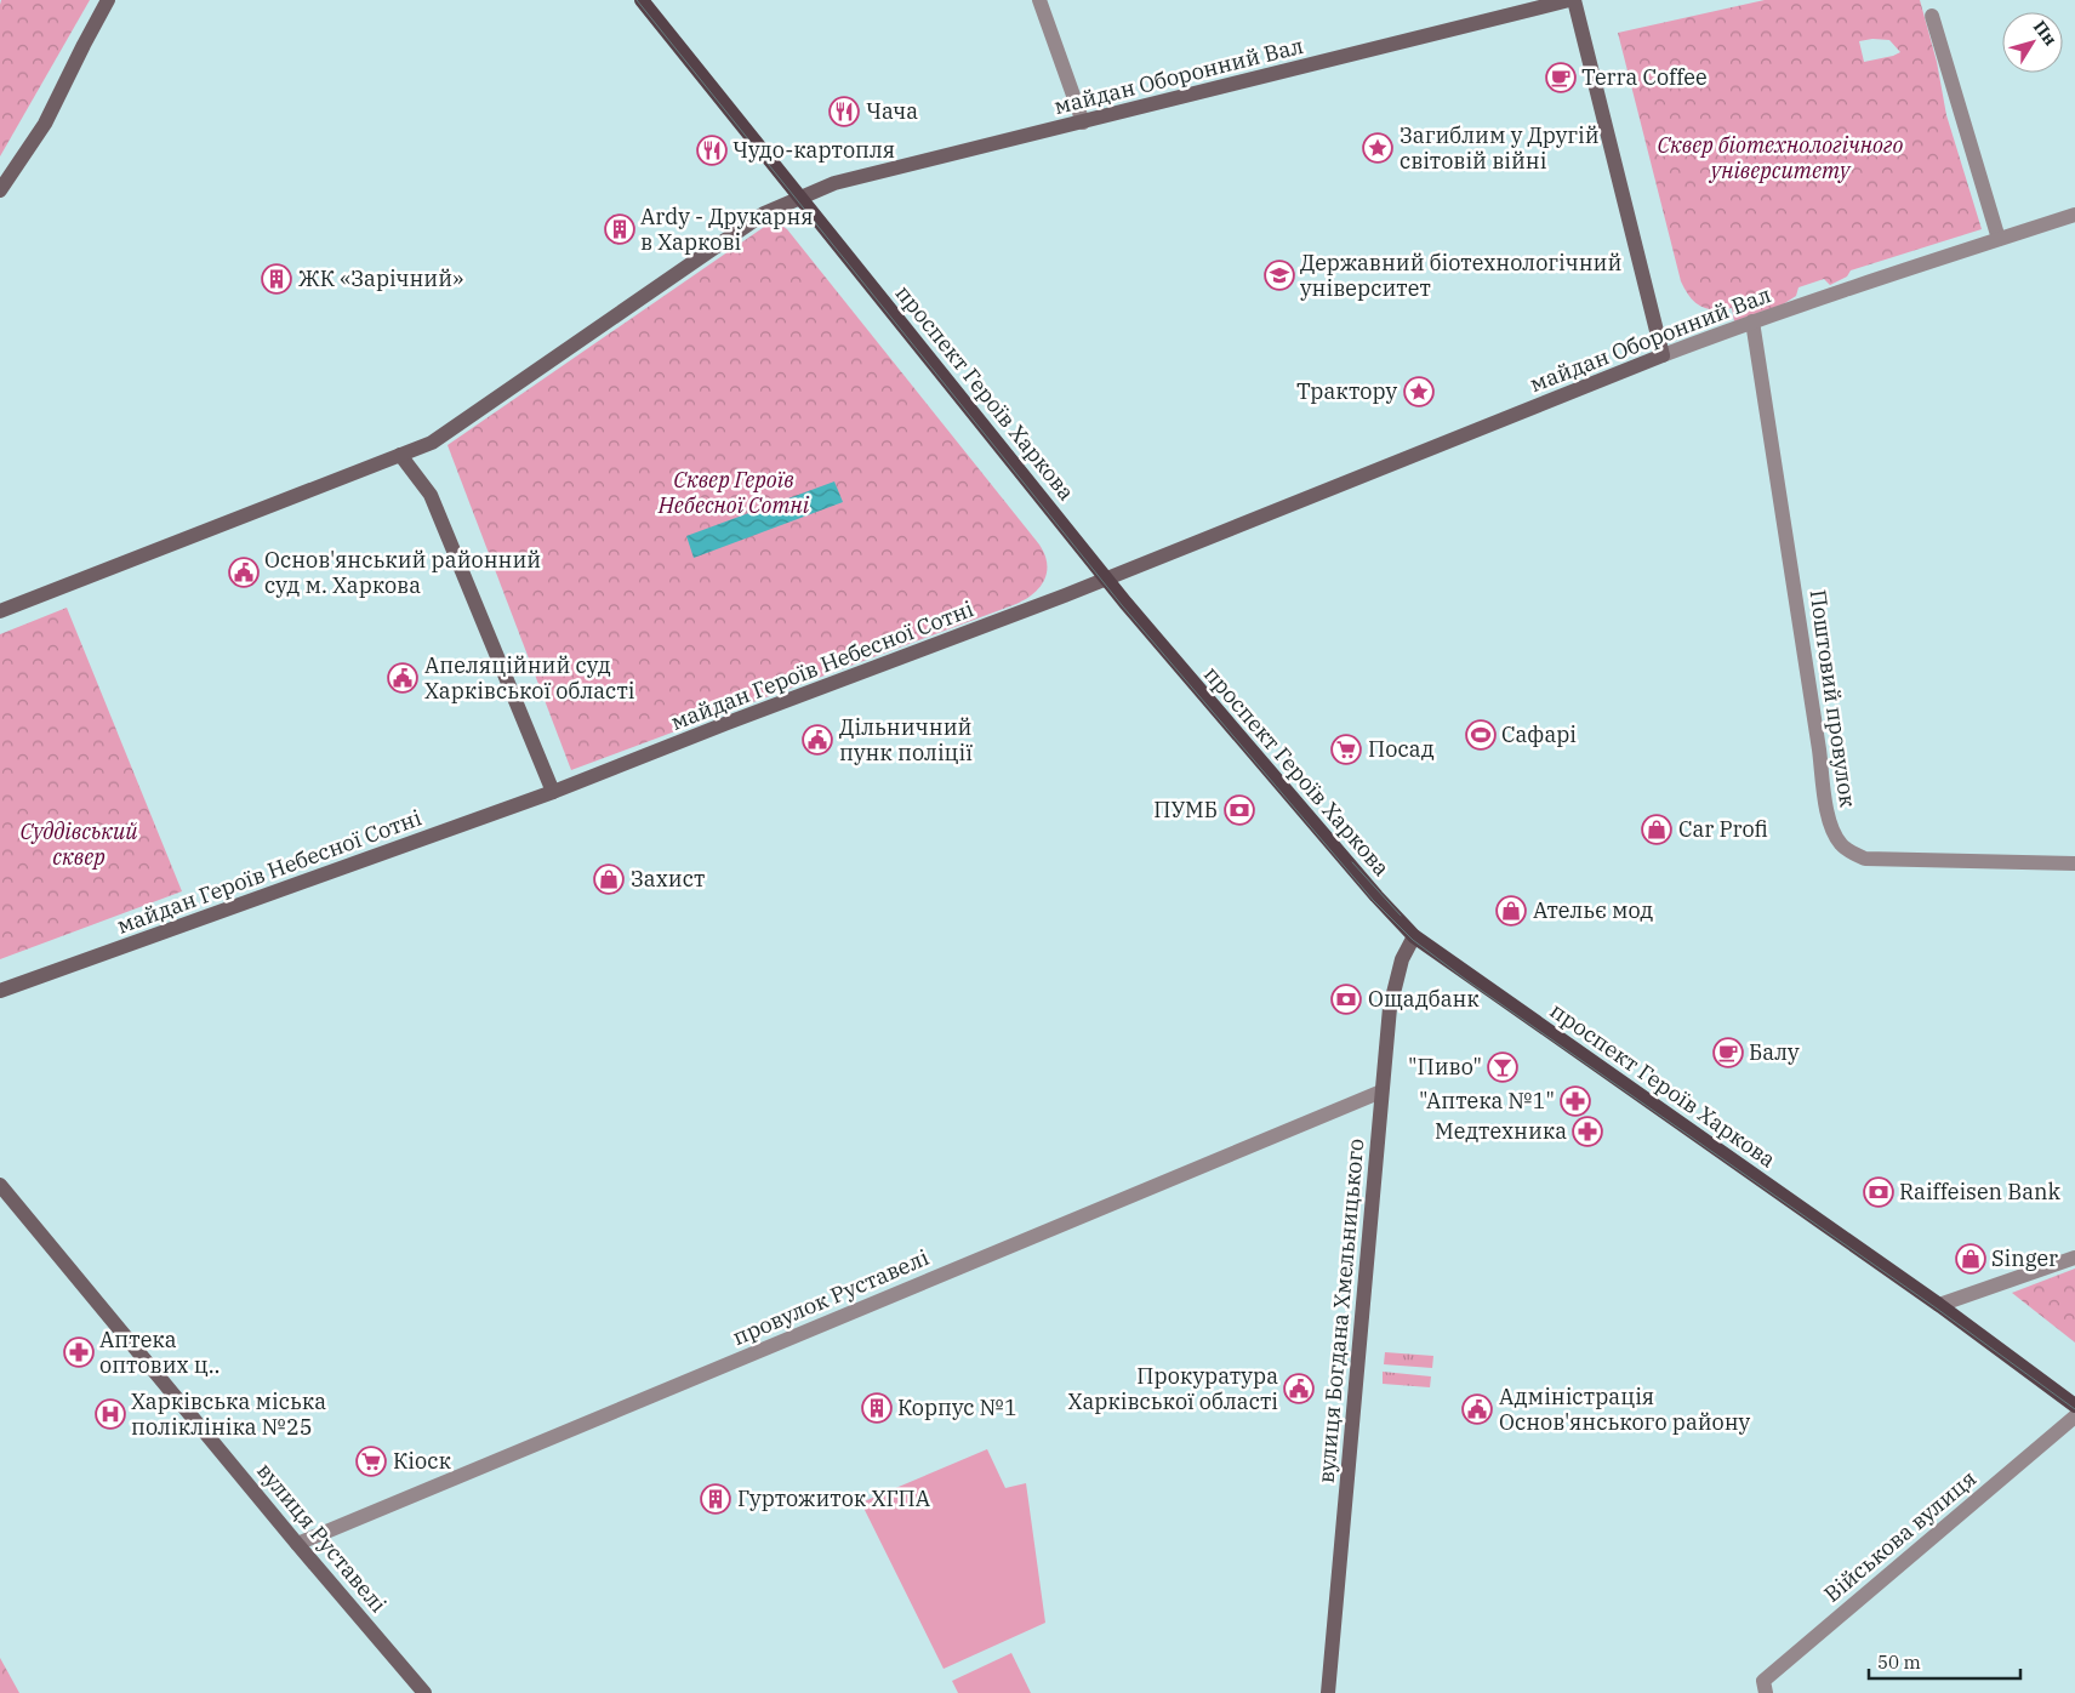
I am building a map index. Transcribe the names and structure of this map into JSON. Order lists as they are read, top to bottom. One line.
{"streets":{"main road":["майдан Оборонний Вал","проспект Героїв Харкова","майдан Героїв Небесної Сотні","вулиця Богдана Хмельницького","вулиця Руставелі"],"street":["Поштовий провулок","провулок Руставелі","Військова вулиця"]},"crossings":[["майдан Оборонний Вал","проспект Героїв Харкова"],["майдан Оборонний Вал","майдан Героїв Небесної Сотні"],["майдан Оборонний Вал","Поштовий провулок"],["проспект Героїв Харкова","майдан Героїв Небесної Сотні"],["проспект Героїв Харкова","вулиця Богдана Хмельницького"],["провулок Руставелі","вулиця Богдана Хмельницького"],["провулок Руставелі","вулиця Руставелі"]],"parks":["Сквер біотехнологічного університету","Сквер Героїв Небесної Сотні","Суддівський сквер"],"places":{"cafe":["Terra Coffee","Балу"],"restaurant":["Чача","Чудо-картопля"],"place":["Загиблим у Другій світовій війні","Трактору"],"building":["Ardy - Друкарня в Харкові","ЖК «Зарічний»","Корпус №1","Гуртожиток ХГПА"],"school or university":["Державний біотехнологічний університет"],"public building":["Основ'янський районний суд м. Харкова","Апеляційний суд Харківської області","Дільничний пунк поліції","Прокуратура Харківської області","Адміністрація Основ'янського району"],"sports":["Сафарі"],"supermarket":["Посад","Кіоск"],"bank":["ПУМБ","Ощадбанк","Raiffeisen Bank"],"shop":["Car Profi","Захист","Ательє мод","Singer"],"bar":["\"Пиво\""],"pharmacy":["\"Аптека №1\"","Медтехника","Аптека оптових ц‥"],"hospital":["Харківська міська поліклініка №25"]},"scale_bar":"50 m","north":"top right"}
